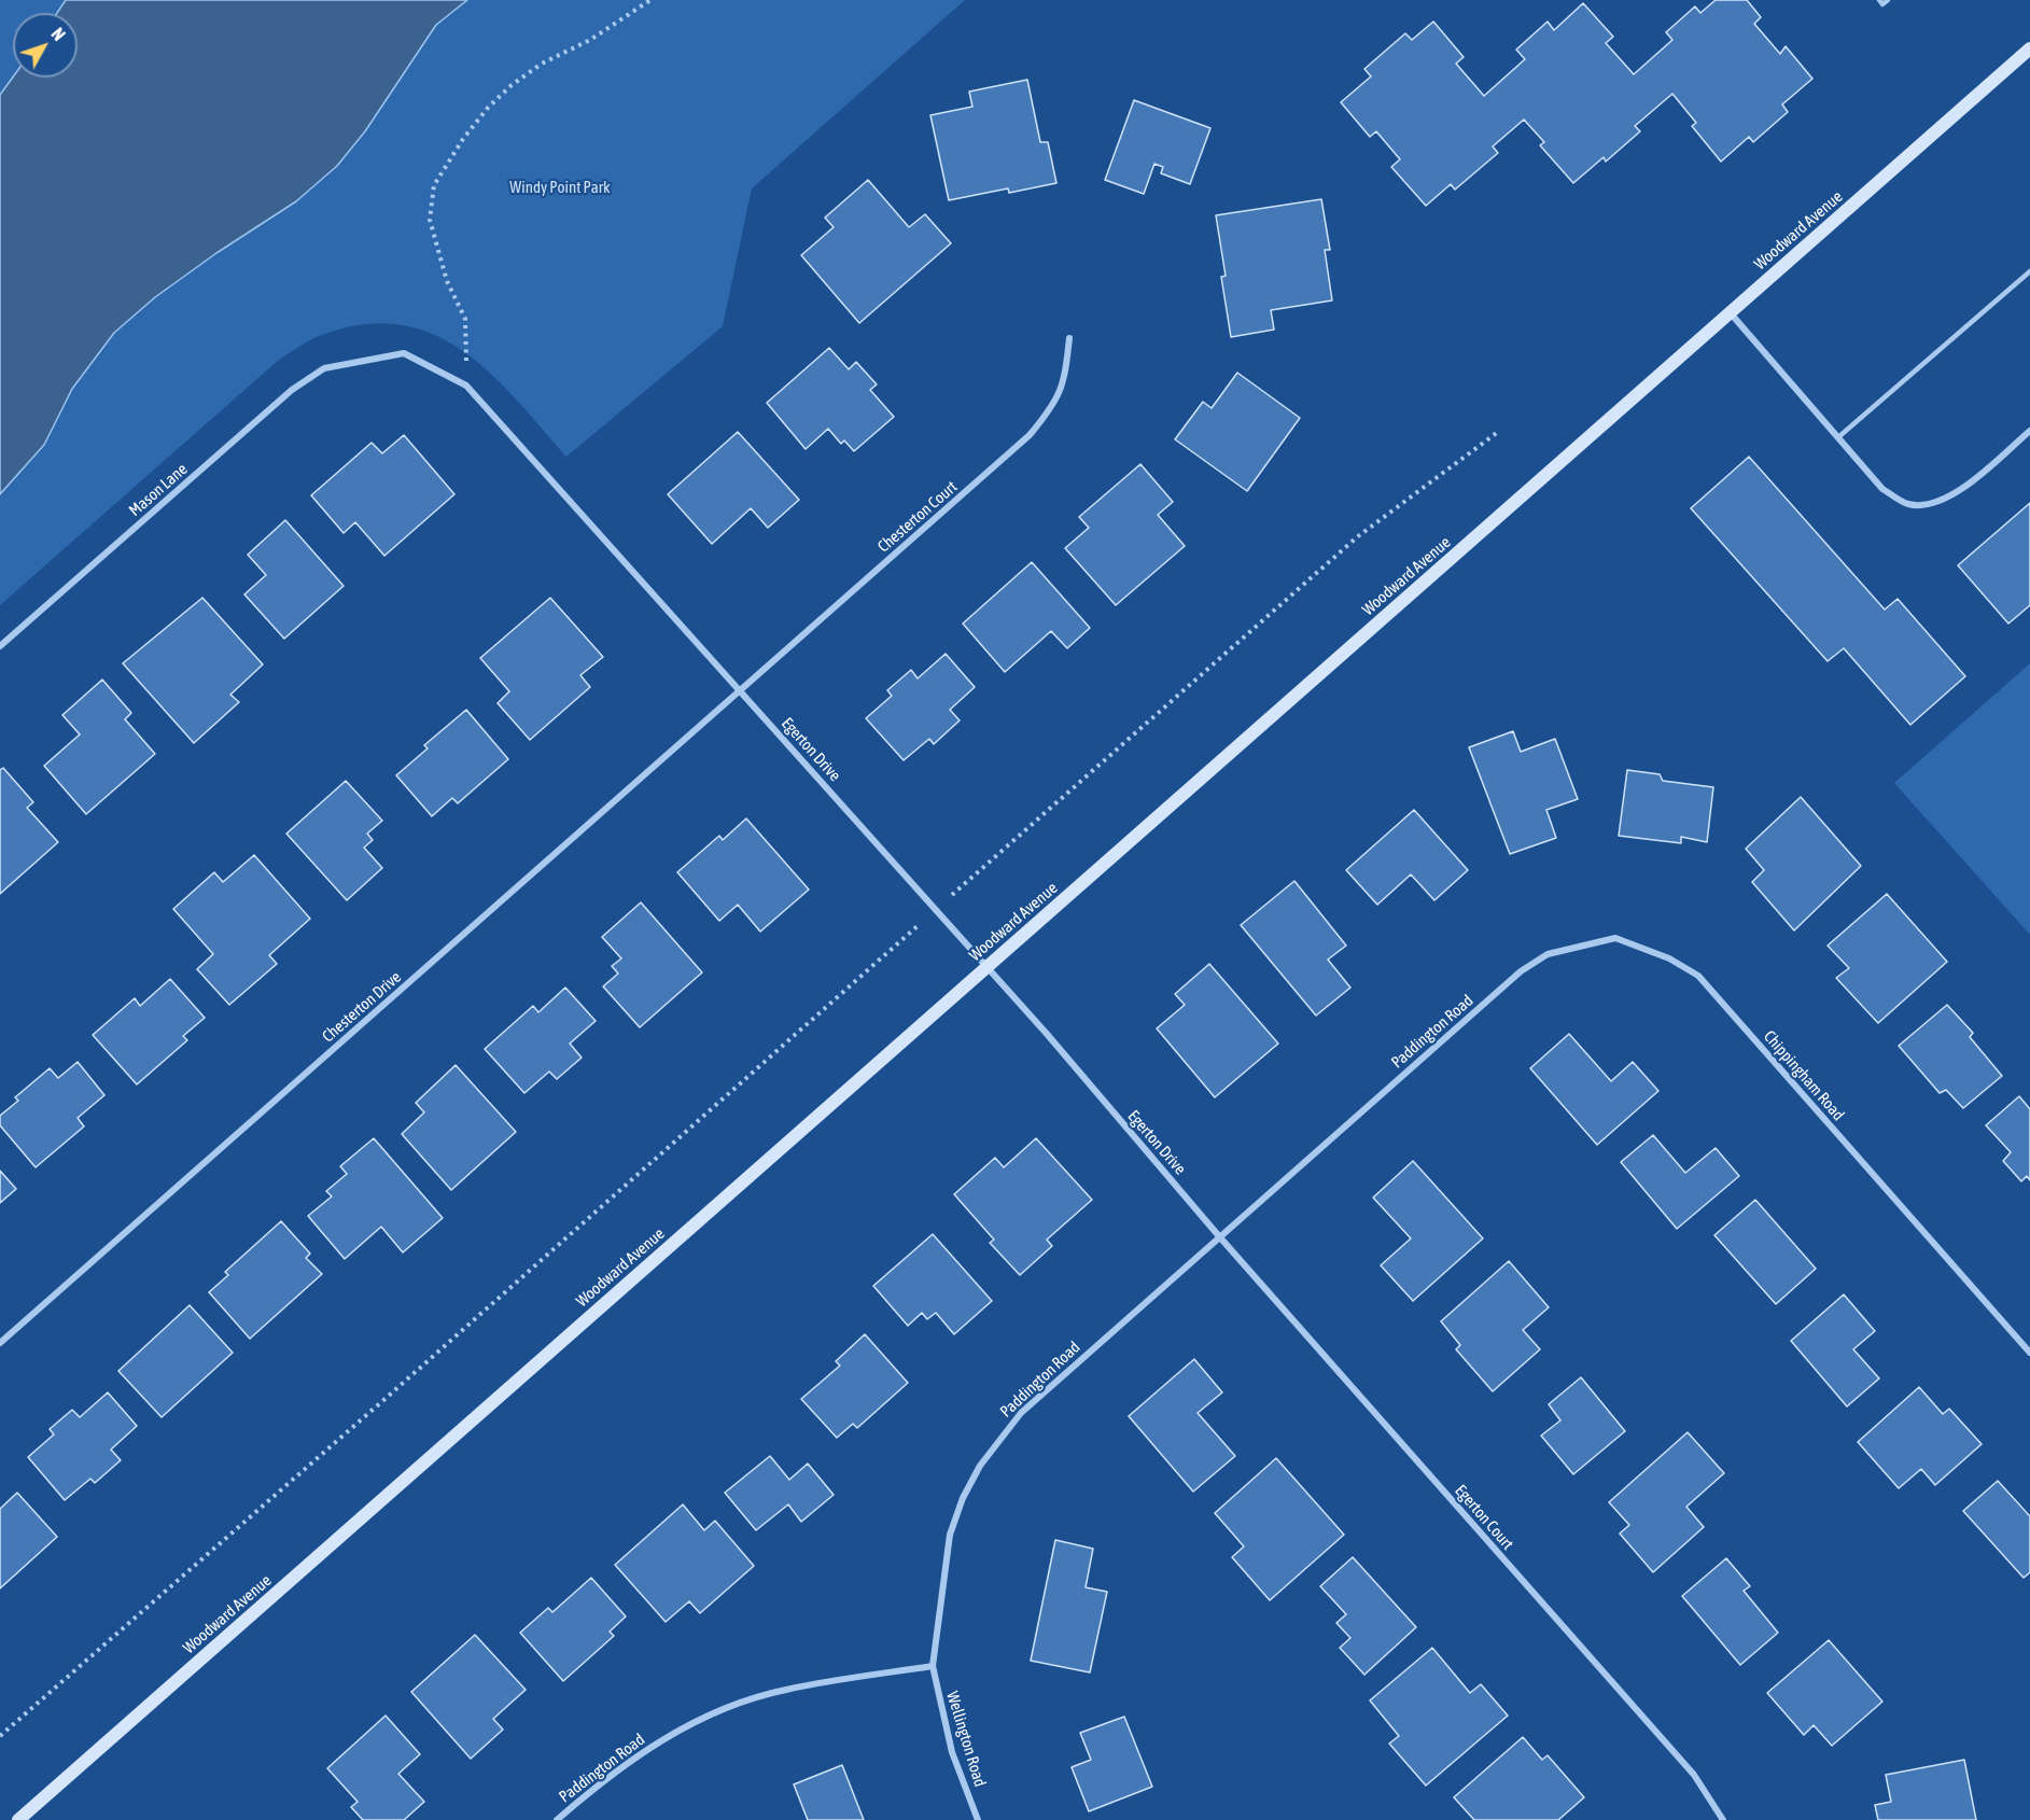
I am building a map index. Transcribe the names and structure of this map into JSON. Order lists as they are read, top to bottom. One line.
{"streets":{"main road":["Woodward Avenue"],"street":["Mason Lane","Chesterton Court","Egerton Drive","Chesterton Drive","Paddington Road","Chippingham Road","Egerton Court","Wellington Road"]},"crossings":[["Woodward Avenue","Egerton Drive"],["Mason Lane","Egerton Drive"],["Chesterton Court","Egerton Drive"],["Chesterton Court","Chesterton Drive"],["Egerton Drive","Chesterton Drive"],["Egerton Drive","Paddington Road"],["Egerton Drive","Egerton Court"],["Paddington Road","Chippingham Road"],["Paddington Road","Egerton Court"],["Paddington Road","Wellington Road"]],"parks":["Windy Point Park"],"north":"top right"}
